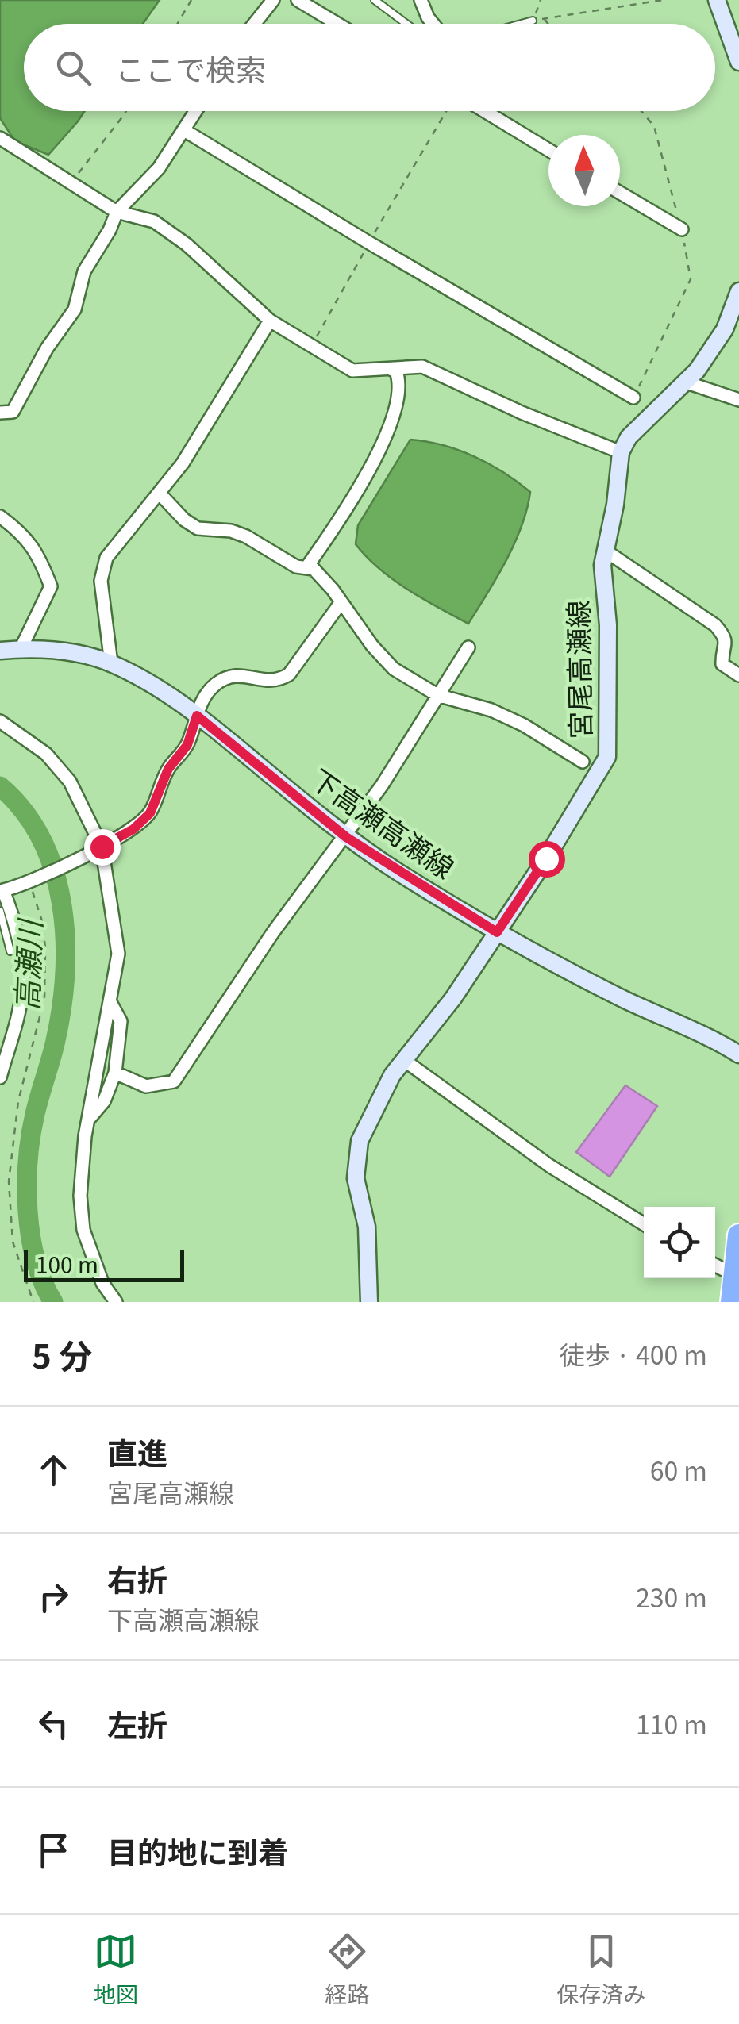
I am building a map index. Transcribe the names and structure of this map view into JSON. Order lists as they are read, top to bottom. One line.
{"streets":{"main road":["宮尾高瀬線","下高瀬高瀬線"]},"crossings":[["宮尾高瀬線","下高瀬高瀬線"]],"water":["高瀬川"],"scale_bar":"100 m","north":"top","page":{"search":"ここで検索","scale":"100 m","heading":["5 分","徒歩 · 400 m"],"list":[["直進","宮尾高瀬線","60 m"],["右折","下高瀬高瀬線","230 m"],["左折","110 m"],"目的地に到着"],"nav":["地図","経路","保存済み"]}}
